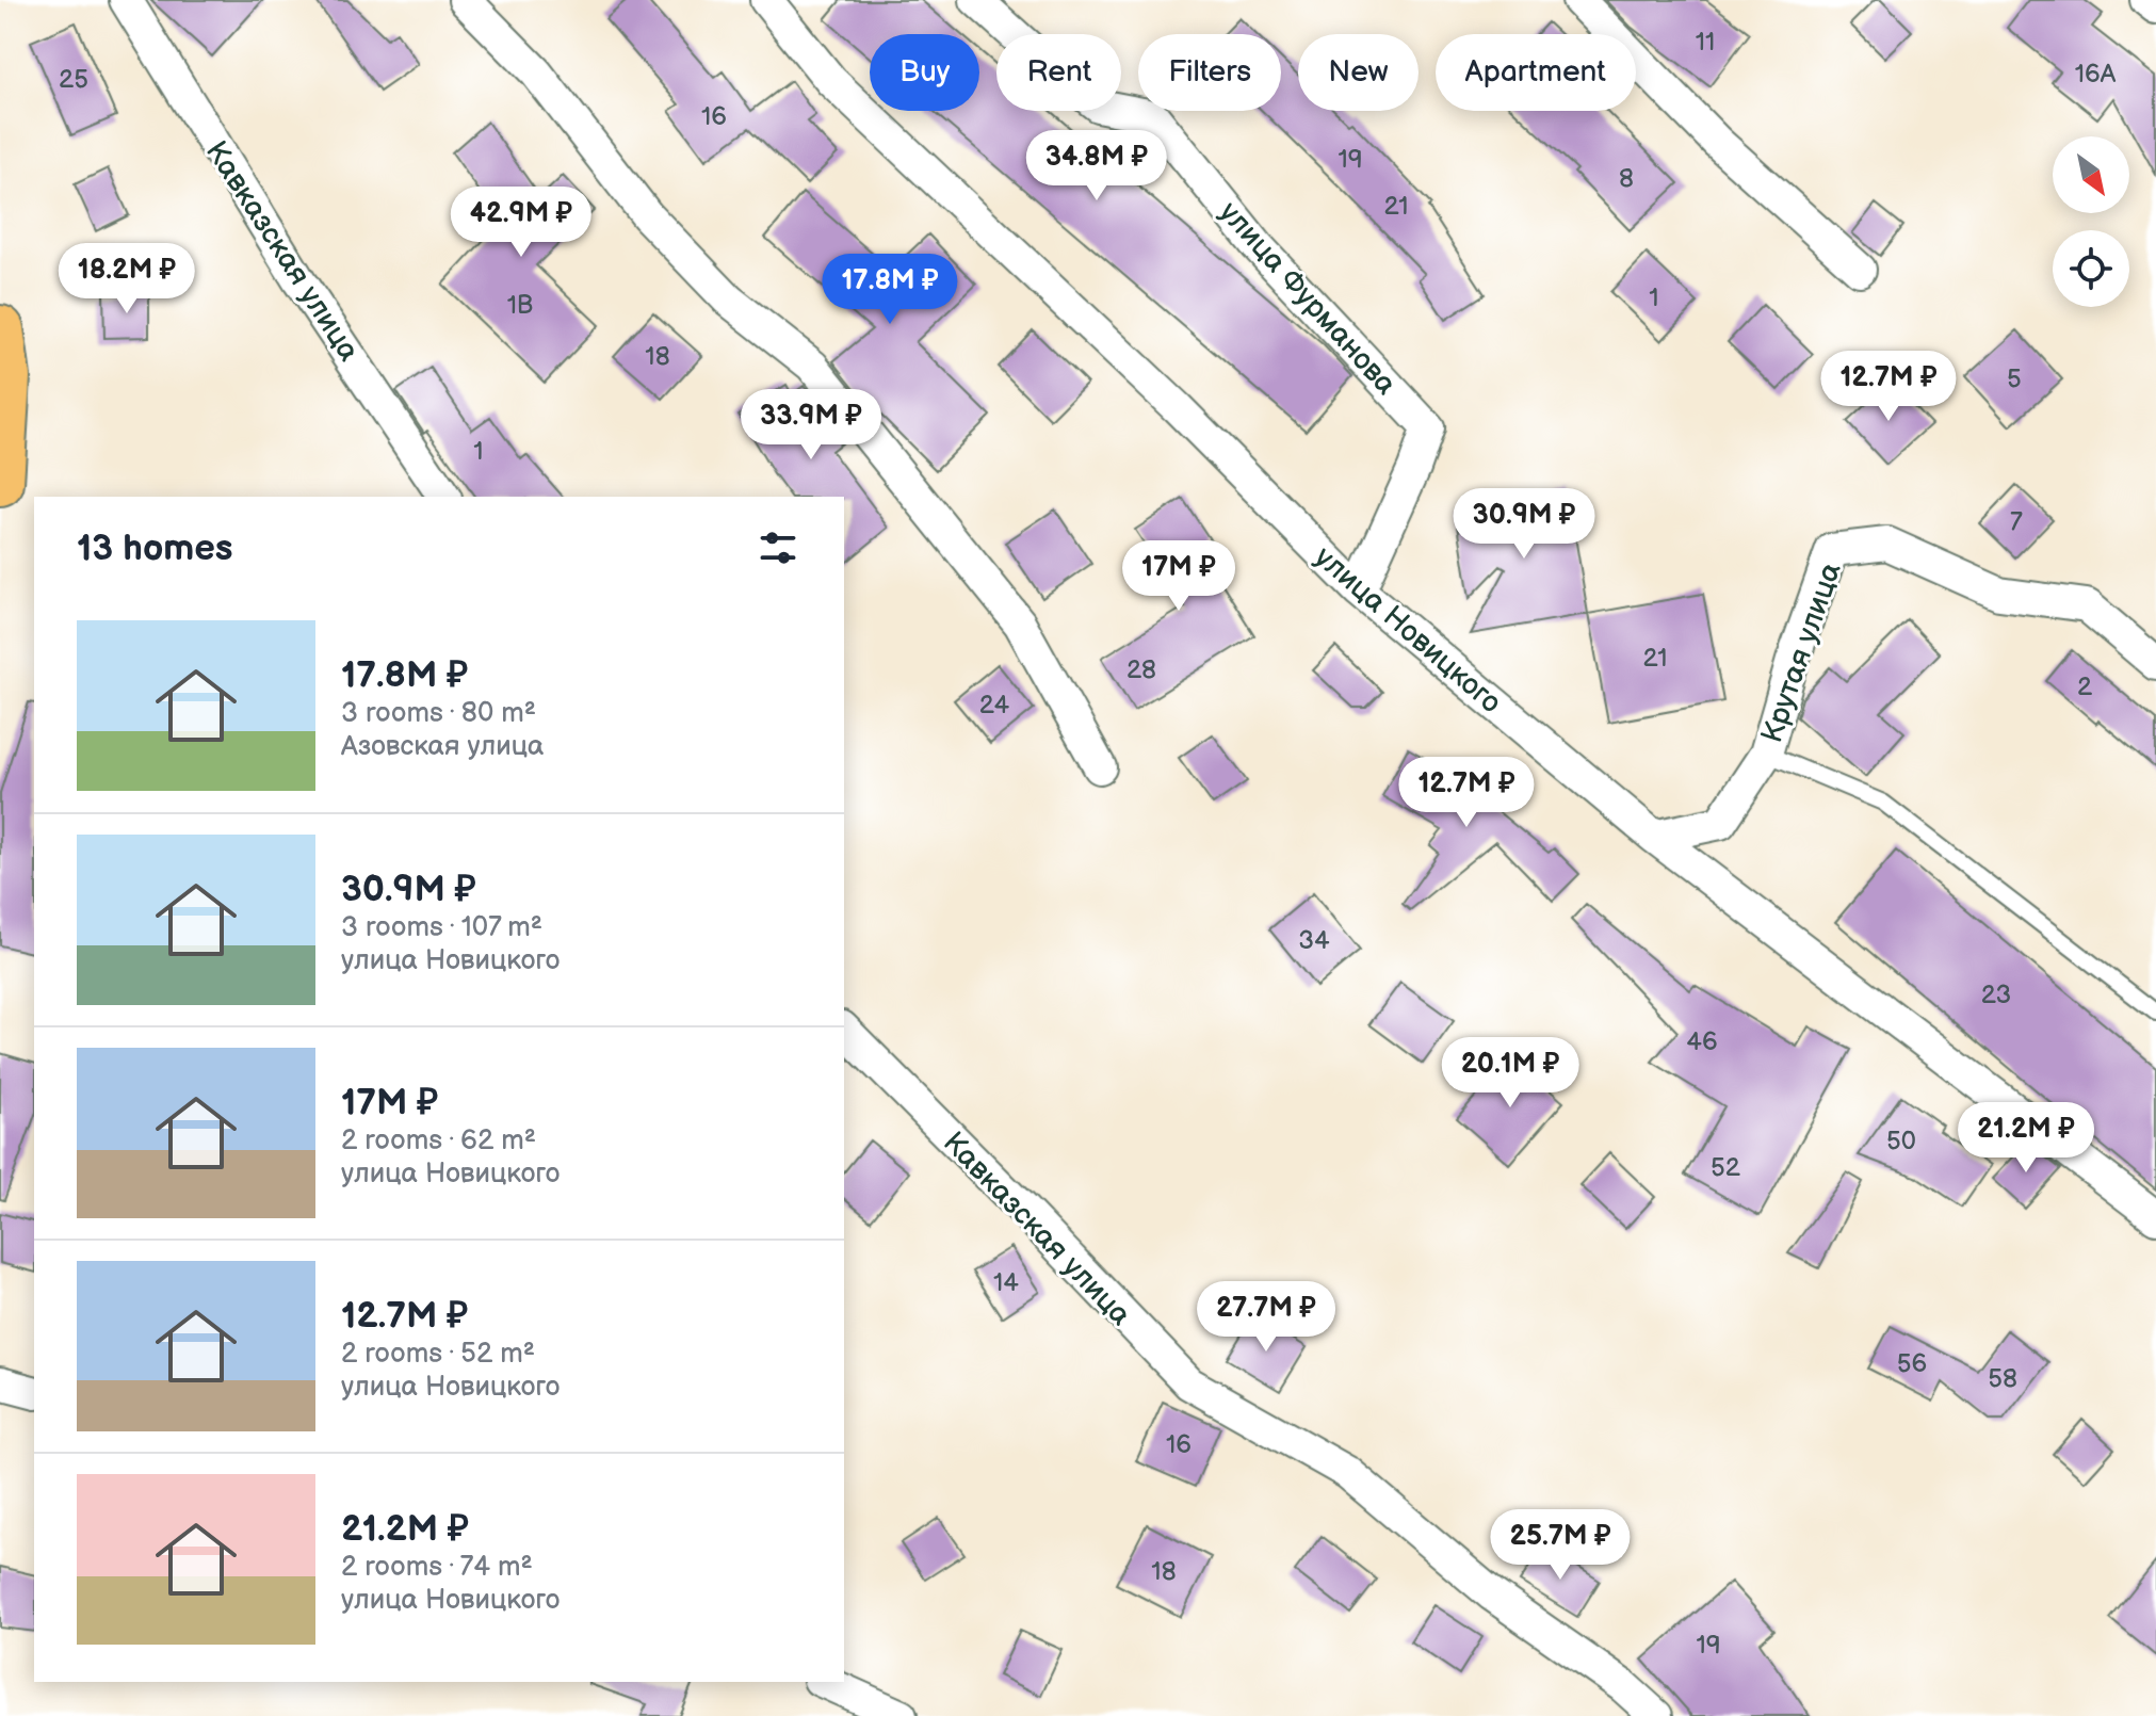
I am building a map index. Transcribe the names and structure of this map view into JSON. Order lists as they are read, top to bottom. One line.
{"streets":{"street":["Кавказская улица","улица Фурманова","улица Новицкого","Крутая улица"]},"crossings":[["улица Фурманова","улица Новицкого"],["улица Новицкого","Крутая улица"]],"house_numbers":["11","16А","25","16","19","8","21","1","1В","18","5","1","7","21","28","2","24","34","23","46","50","52","14","56","58","16","18","19"],"north":"bottom right","page":{"chip":["Buy","Rent","Filters","New","Apartment"],"price":["34.8M ₽","42.9M ₽","18.2M ₽","17.8M ₽","12.7M ₽","33.9M ₽","30.9M ₽","17M ₽","12.7M ₽","20.1M ₽","21.2M ₽","27.7M ₽","25.7M ₽"],"heading":"13 homes","list":[{"name":"17.8M ₽","note":"3 rooms · 80 m² · Азовская улица"},{"name":"30.9M ₽","note":"3 rooms · 107 m² · улица Новицкого"},{"name":"17M ₽","note":"2 rooms · 62 m² · улица Новицкого"},{"name":"12.7M ₽","note":"2 rooms · 52 m² · улица Новицкого"},{"name":"21.2M ₽","note":"2 rooms · 74 m² · улица Новицкого"}]}}
